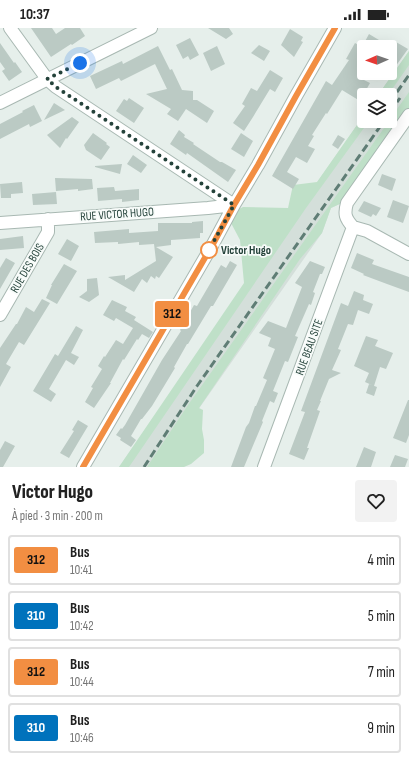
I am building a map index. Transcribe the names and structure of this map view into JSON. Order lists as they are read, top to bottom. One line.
{"streets":{"street":["RUE VICTOR HUGO","RUE DES BOIS","RUE BEAU SITE"]},"crossings":[["RUE VICTOR HUGO","RUE DES BOIS"]],"places":["Victor Hugo"],"lines":["bus line 312"],"north":"left","page":{"status":"10:37","on_map":"312","heading":["Victor Hugo","À pied · 3 min · 200 m"],"list":[{"mark":"312","name":"Bus","note":"10:41","value":"4 min"},{"mark":"310","name":"Bus","note":"10:42","value":"5 min"},{"mark":"312","name":"Bus","note":"10:44","value":"7 min"},{"mark":"310","name":"Bus","note":"10:46","value":"9 min"}]}}
